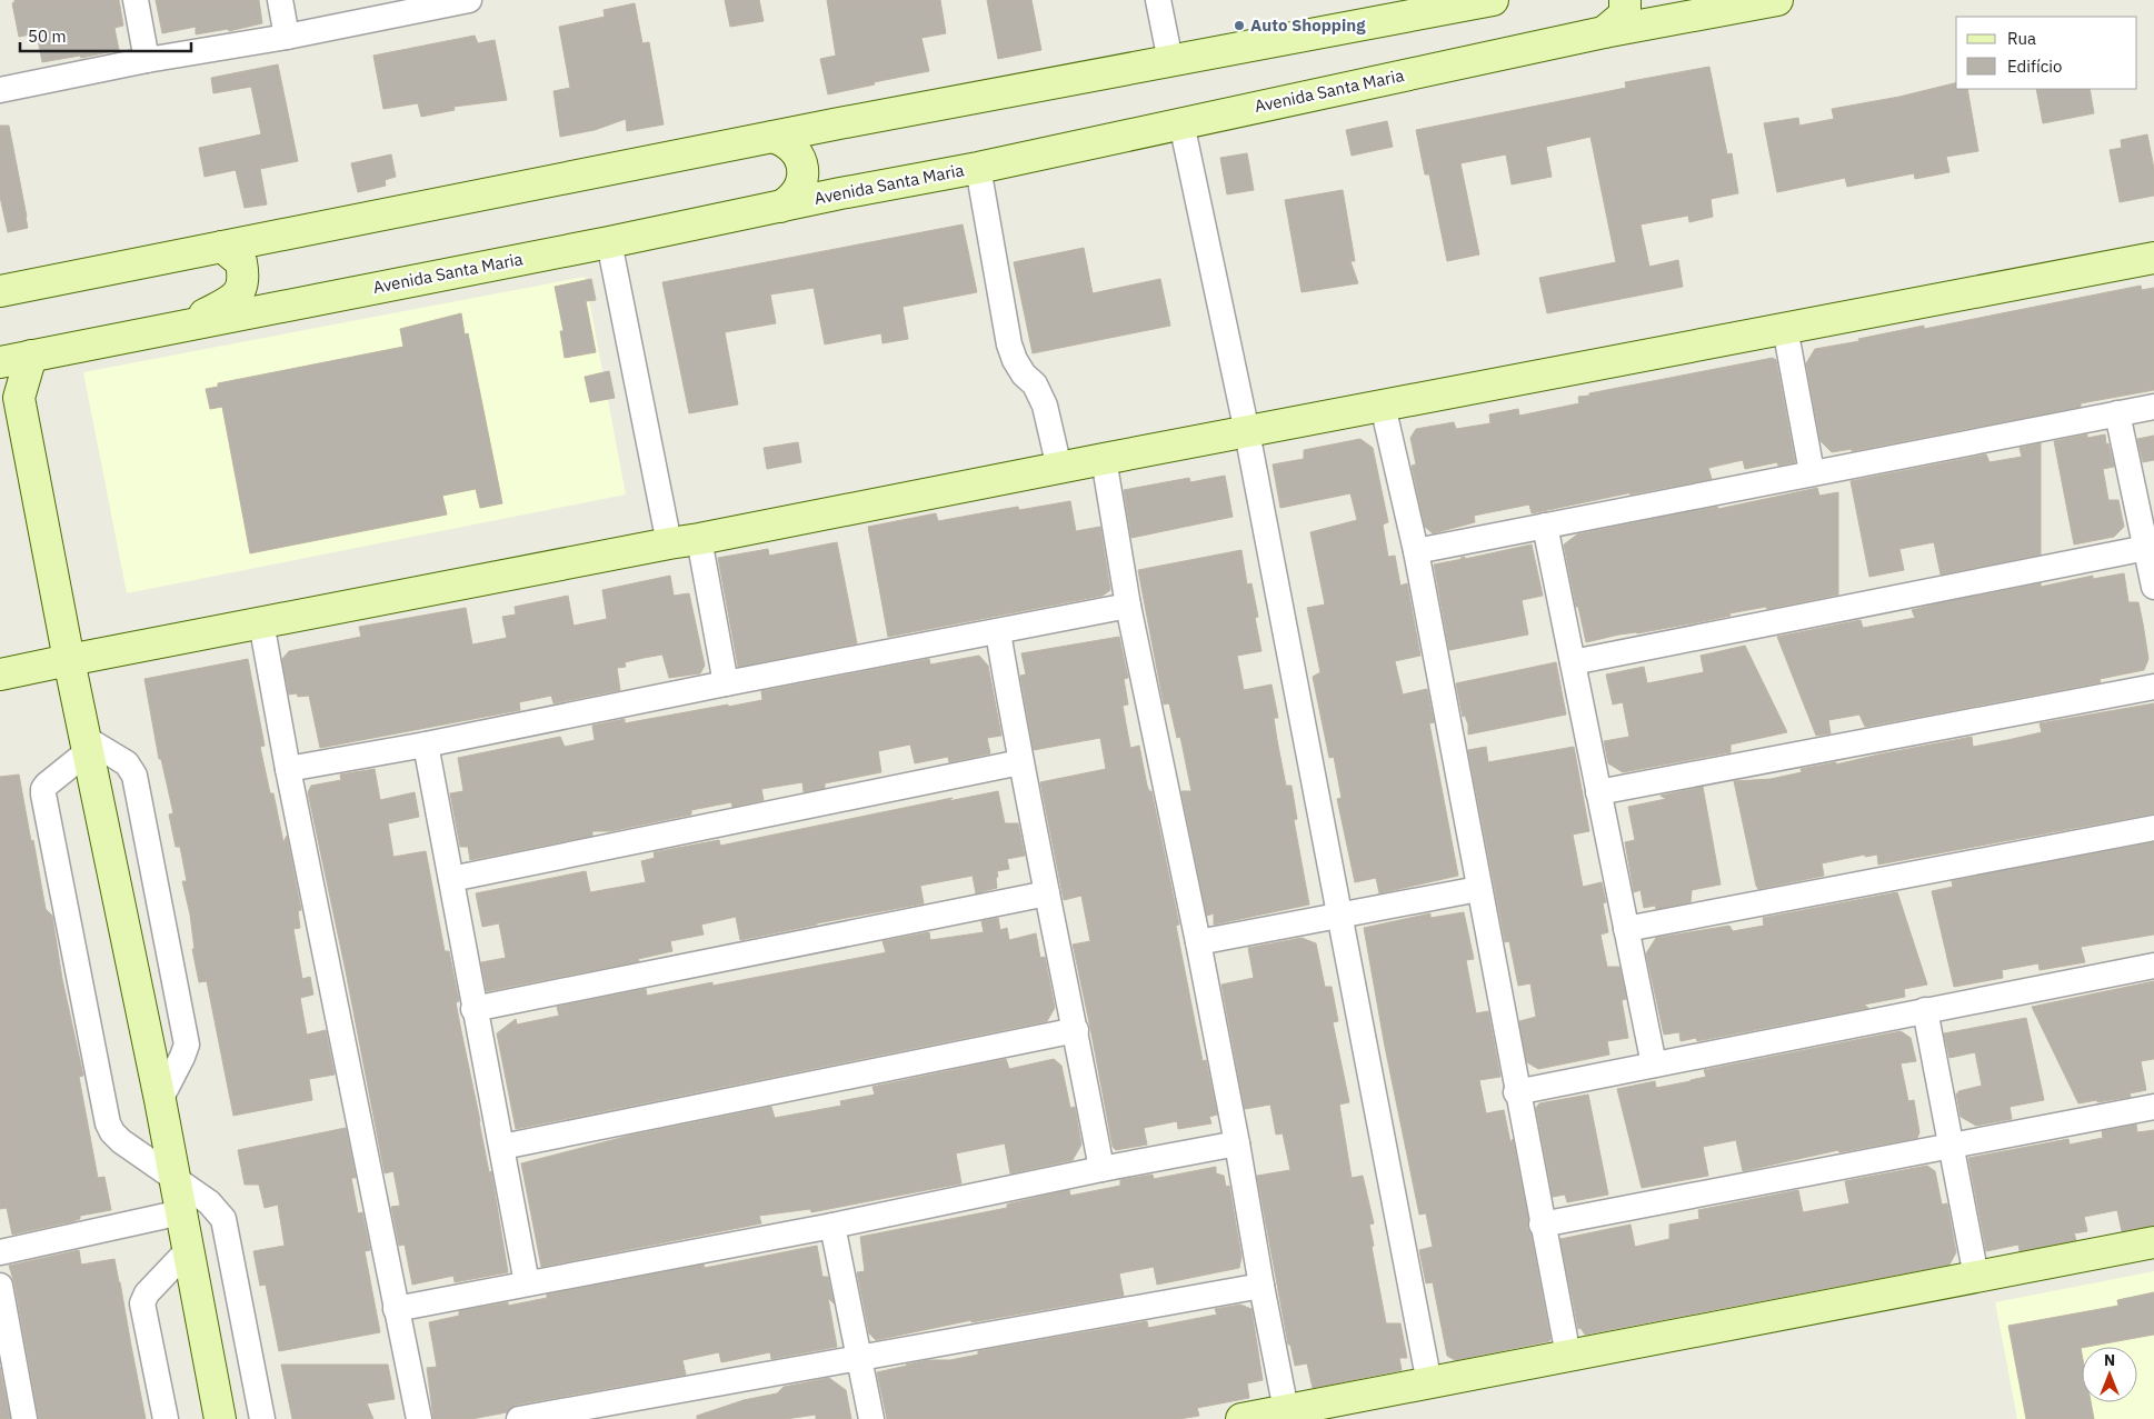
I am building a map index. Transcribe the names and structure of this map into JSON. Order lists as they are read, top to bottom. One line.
{"streets":{"street":["Avenida Santa Maria"]},"places":["Auto Shopping"],"legend":["Rua","Edifício"],"scale_bar":"50 m","north":"top"}
